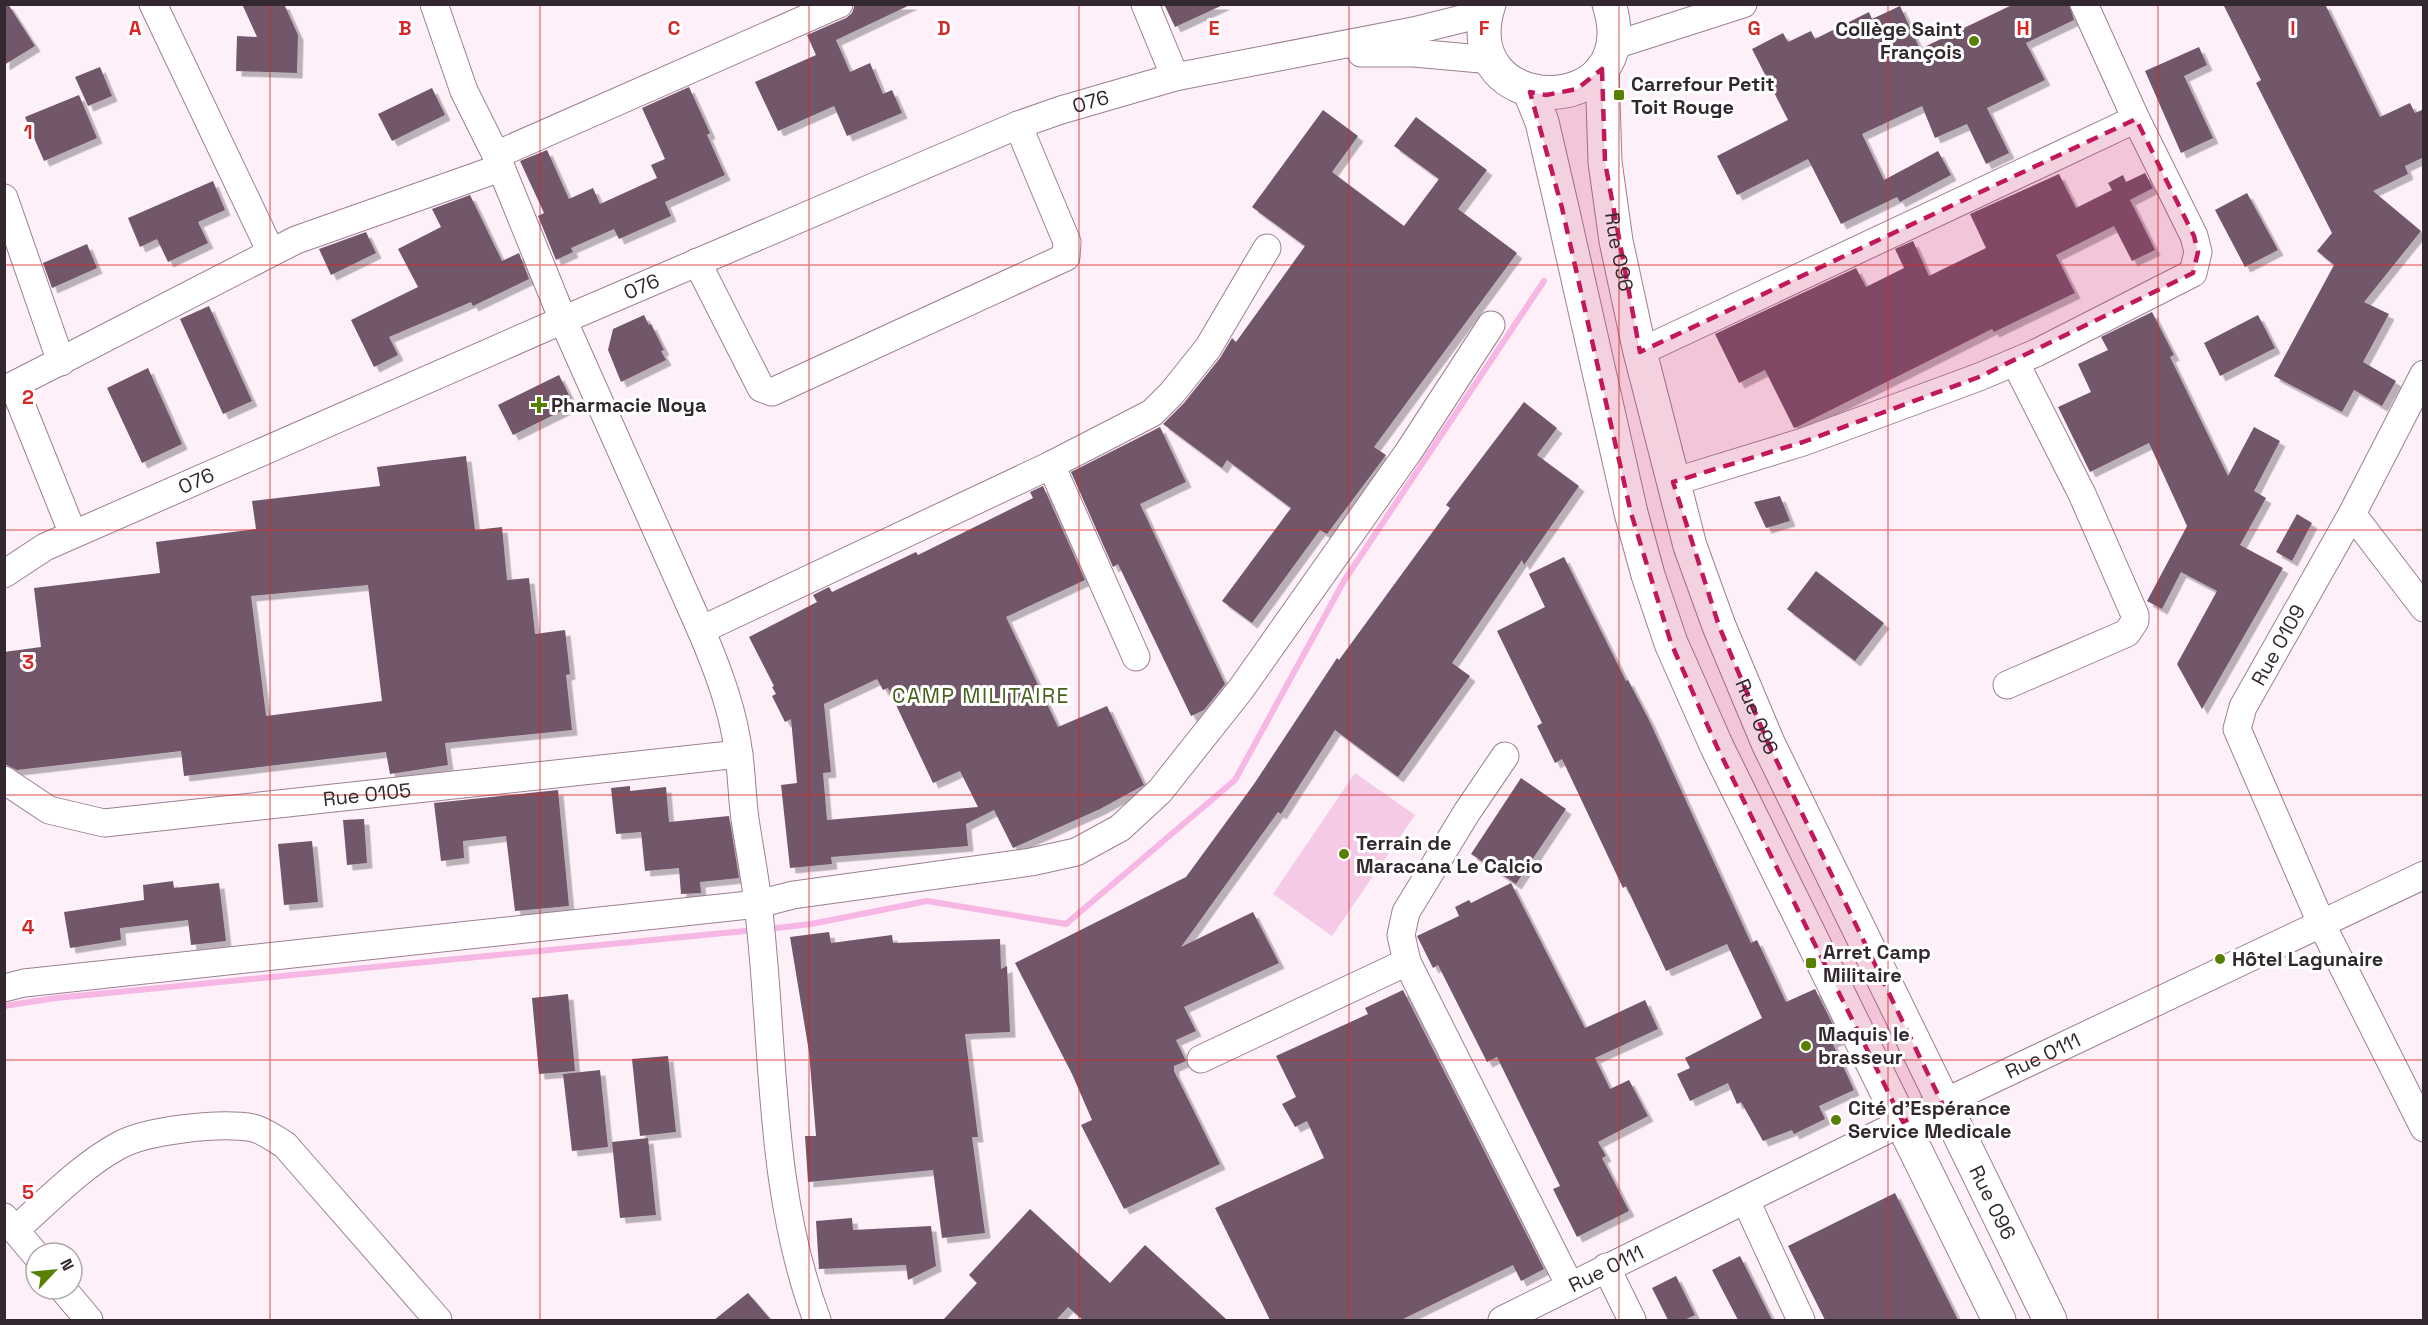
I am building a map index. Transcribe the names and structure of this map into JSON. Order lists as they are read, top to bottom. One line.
{"streets":{"main road":["Rue O96"],"street":["O76","Rue O109","Rue O105","Rue O111"]},"crossings":[["Rue O96","Rue O111"],["Rue O109","Rue O111"]],"districts":["CAMP MILITAIRE"],"places":{"other":["Collège Saint François","Terrain de Maracana Le Calcio","Hôtel Lagunaire","Maquis le brasseur","Cité d'Espérance Service Medicale"],"transit":["Carrefour Petit Toit Rouge","Arret Camp Militaire"],"health":["Pharmacie Noya"]},"north":"top right","grid":{"columns":["A","B","C","D","E","F","G","H","I"],"rows":["1","2","3","4","5"]}}
